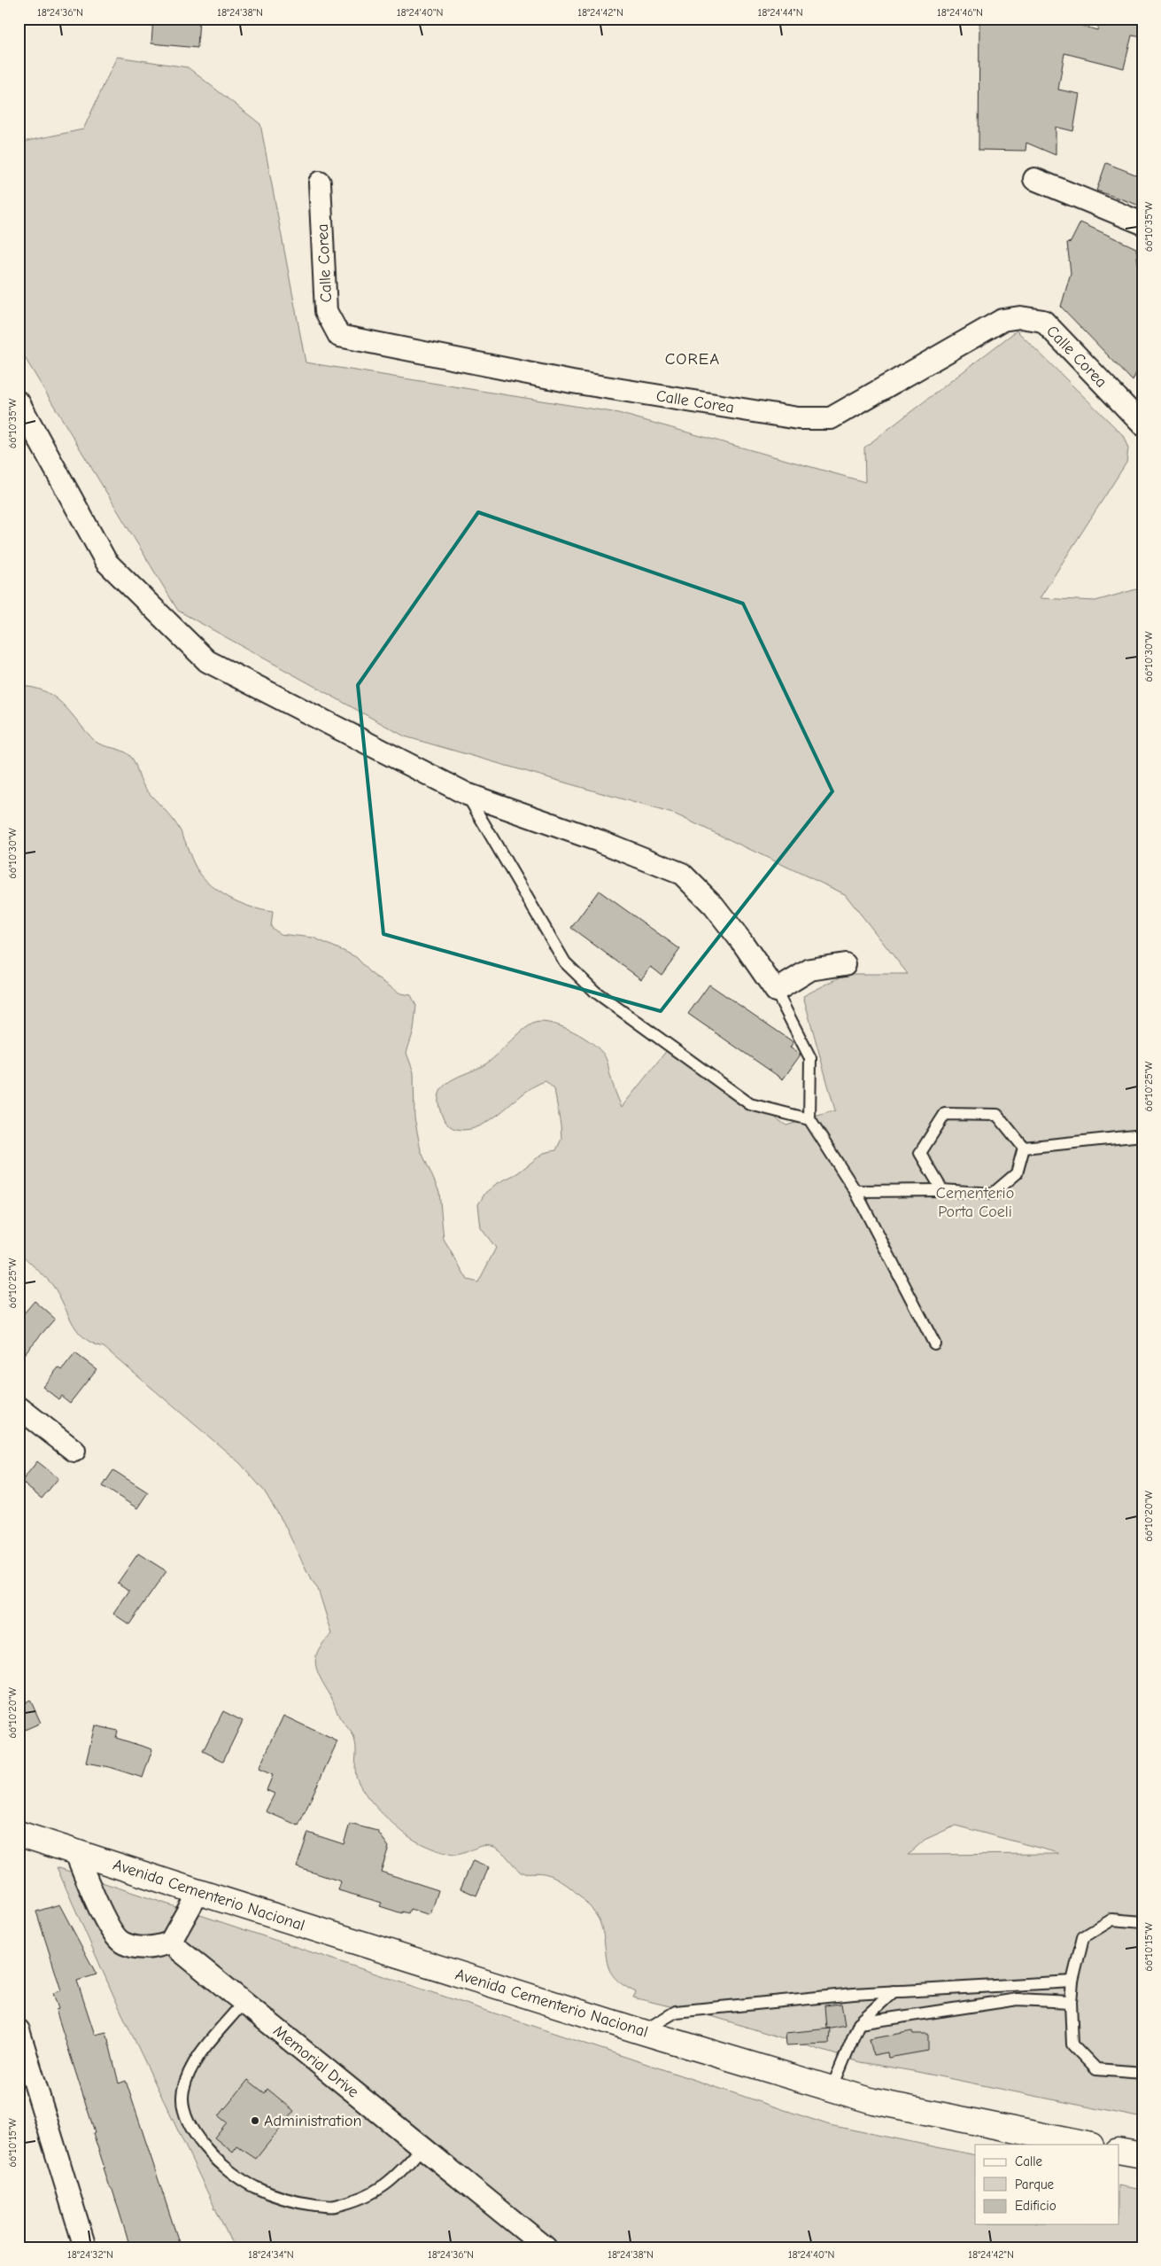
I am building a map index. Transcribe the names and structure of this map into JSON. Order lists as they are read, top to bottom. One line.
{"streets":{"street":["Calle Corea","Avenida Cementerio Nacional","Memorial Drive"]},"districts":["COREA"],"parks":["Cementerio Porta Coeli"],"places":["Administration"],"legend":["Calle","Parque","Edificio"],"coordinates":["18°24'36\"N","18°24'38\"N","18°24'40\"N","18°24'42\"N","18°24'44\"N","18°24'46\"N","66°10'35\"W","66°10'30\"W","66°10'25\"W","66°10'20\"W","66°10'15\"W","18°24'32\"N","18°24'34\"N"]}
